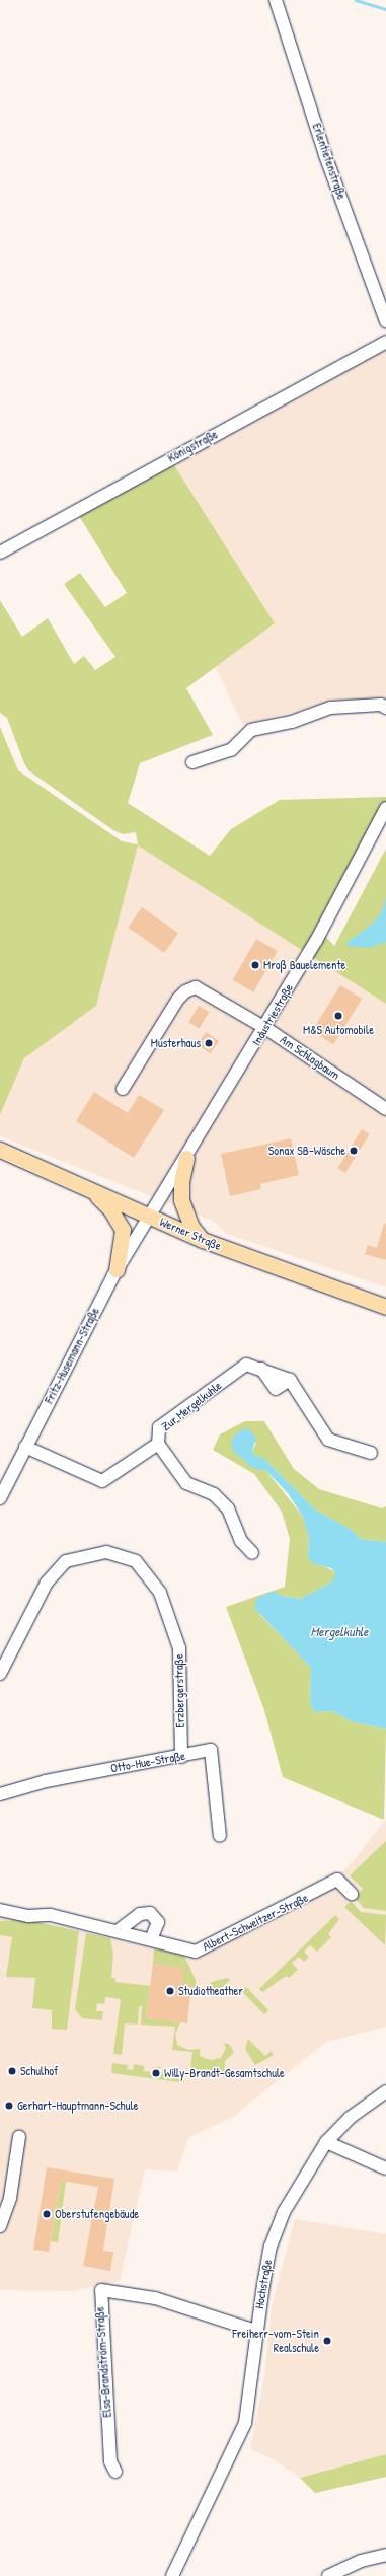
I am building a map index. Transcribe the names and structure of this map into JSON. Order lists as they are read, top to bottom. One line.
{"streets":{"main road":["Werner Straße"],"street":["Erlentiefenstraße","Königstraße","Industriestraße","Am Schlagbaum","Fritz-Husemann-Straße","Zur Mergelkuhle","Erzbergerstraße","Otto-Hue-Straße","Albert-Schweitzer-Straße","Hochstraße","Elsa-Brandström-Straße"]},"crossings":[["Industriestraße","Am Schlagbaum"],["Industriestraße","Werner Straße"],["Industriestraße","Fritz-Husemann-Straße"],["Werner Straße","Fritz-Husemann-Straße"],["Fritz-Husemann-Straße","Zur Mergelkuhle"],["Erzbergerstraße","Otto-Hue-Straße"],["Hochstraße","Elsa-Brandström-Straße"]],"water":["Mergelkuhle"],"places":["Mroß Bauelemente","M&S Automobile","Musterhaus","Sonax SB-Wäsche","Studiotheather","Schulhof","Willy-Brandt-Gesamtschule","Gerhart-Hauptmann-Schule","Oberstufengebäude","Freiherr-vom-Stein Realschule"]}
